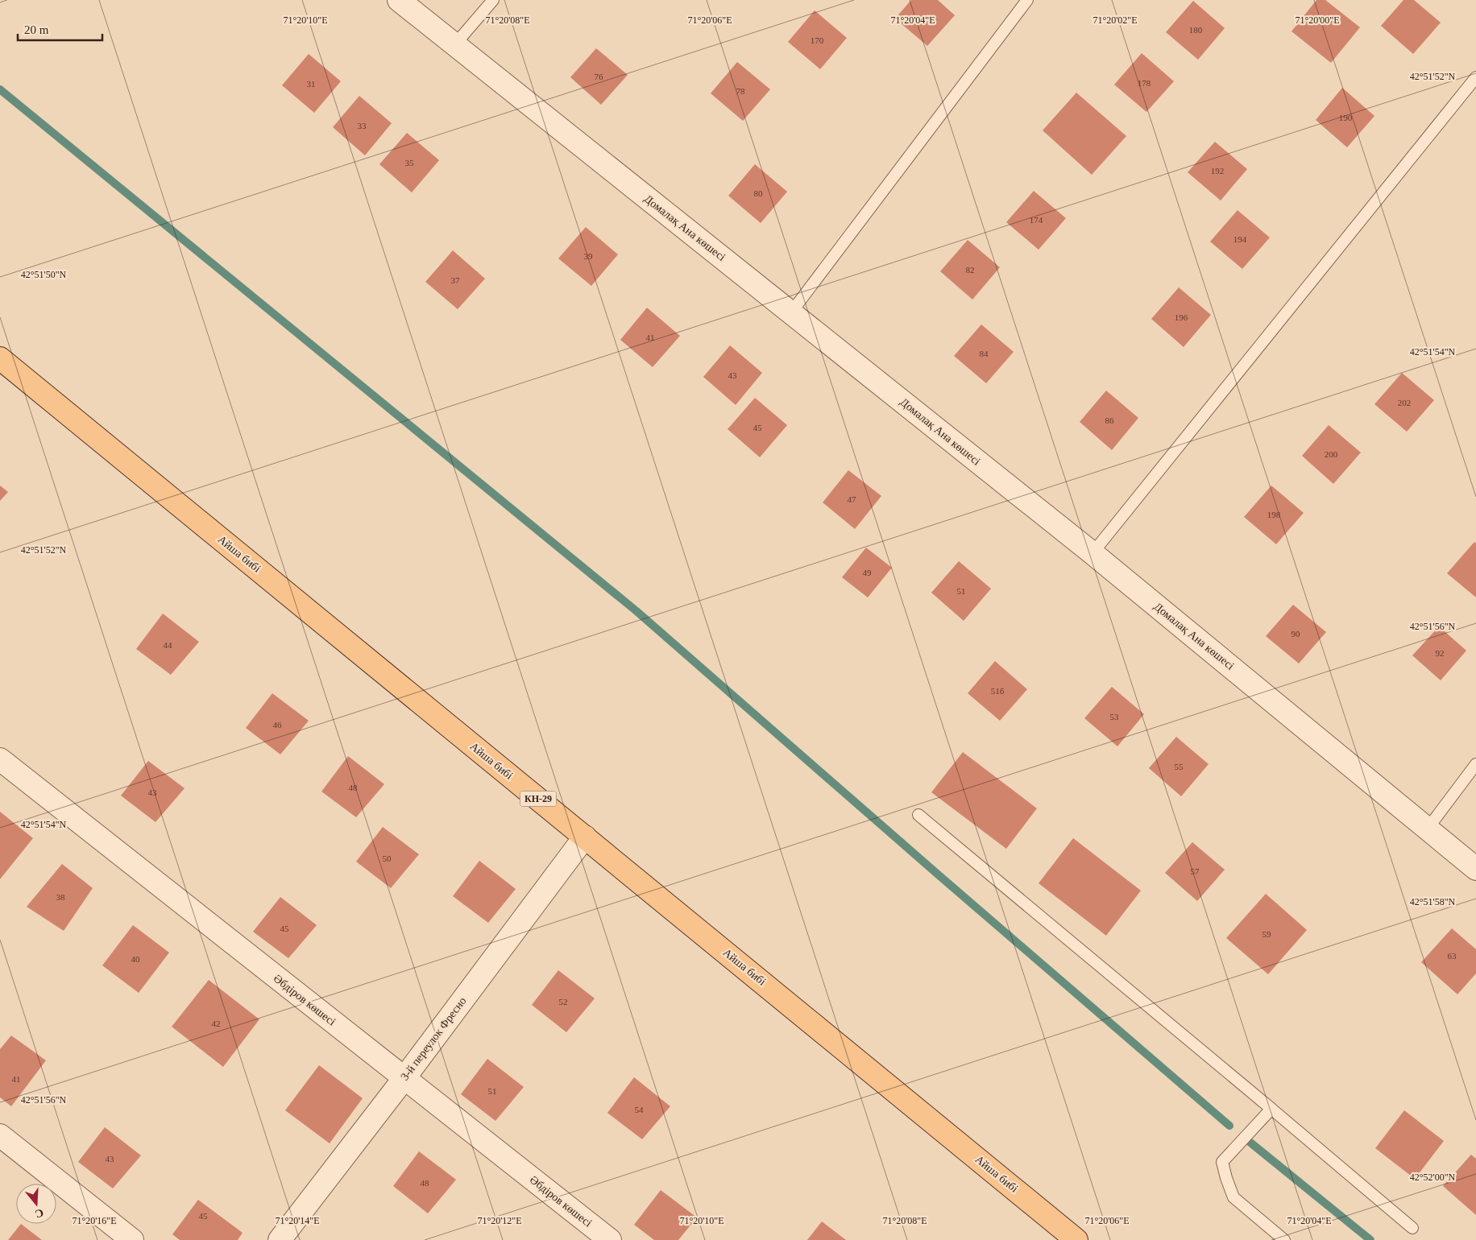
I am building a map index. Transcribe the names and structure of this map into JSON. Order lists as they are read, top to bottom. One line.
{"streets":{"main road":["Айша бибі","КН-29"],"street":["Домалақ Ана көшесі","Әбдіров көшесі","3-й переулок Фресно"]},"crossings":[["Айша бибі","3-й переулок Фресно"],["Әбдіров көшесі","3-й переулок Фресно"]],"house_numbers":["180","170","76","178","31","78","190","33","35","192","80","174","194","39","82","37","196","41","84","43","202","86","45","200","47","198","49","51","90","44","92","51б","53","46","55","48","43","50","57","38","45","59","63","40","52","42","41","51","54","43","48","45"],"scale_bar":"20 m","north":"bottom","coordinates":["71°20'10\"E","71°20'08\"E","71°20'06\"E","71°20'04\"E","71°20'02\"E","71°20'00\"E","42°51'52\"N","42°51'50\"N","42°51'54\"N","42°51'56\"N","42°51'58\"N","42°52'00\"N","71°20'16\"E","71°20'14\"E","71°20'12\"E"]}
